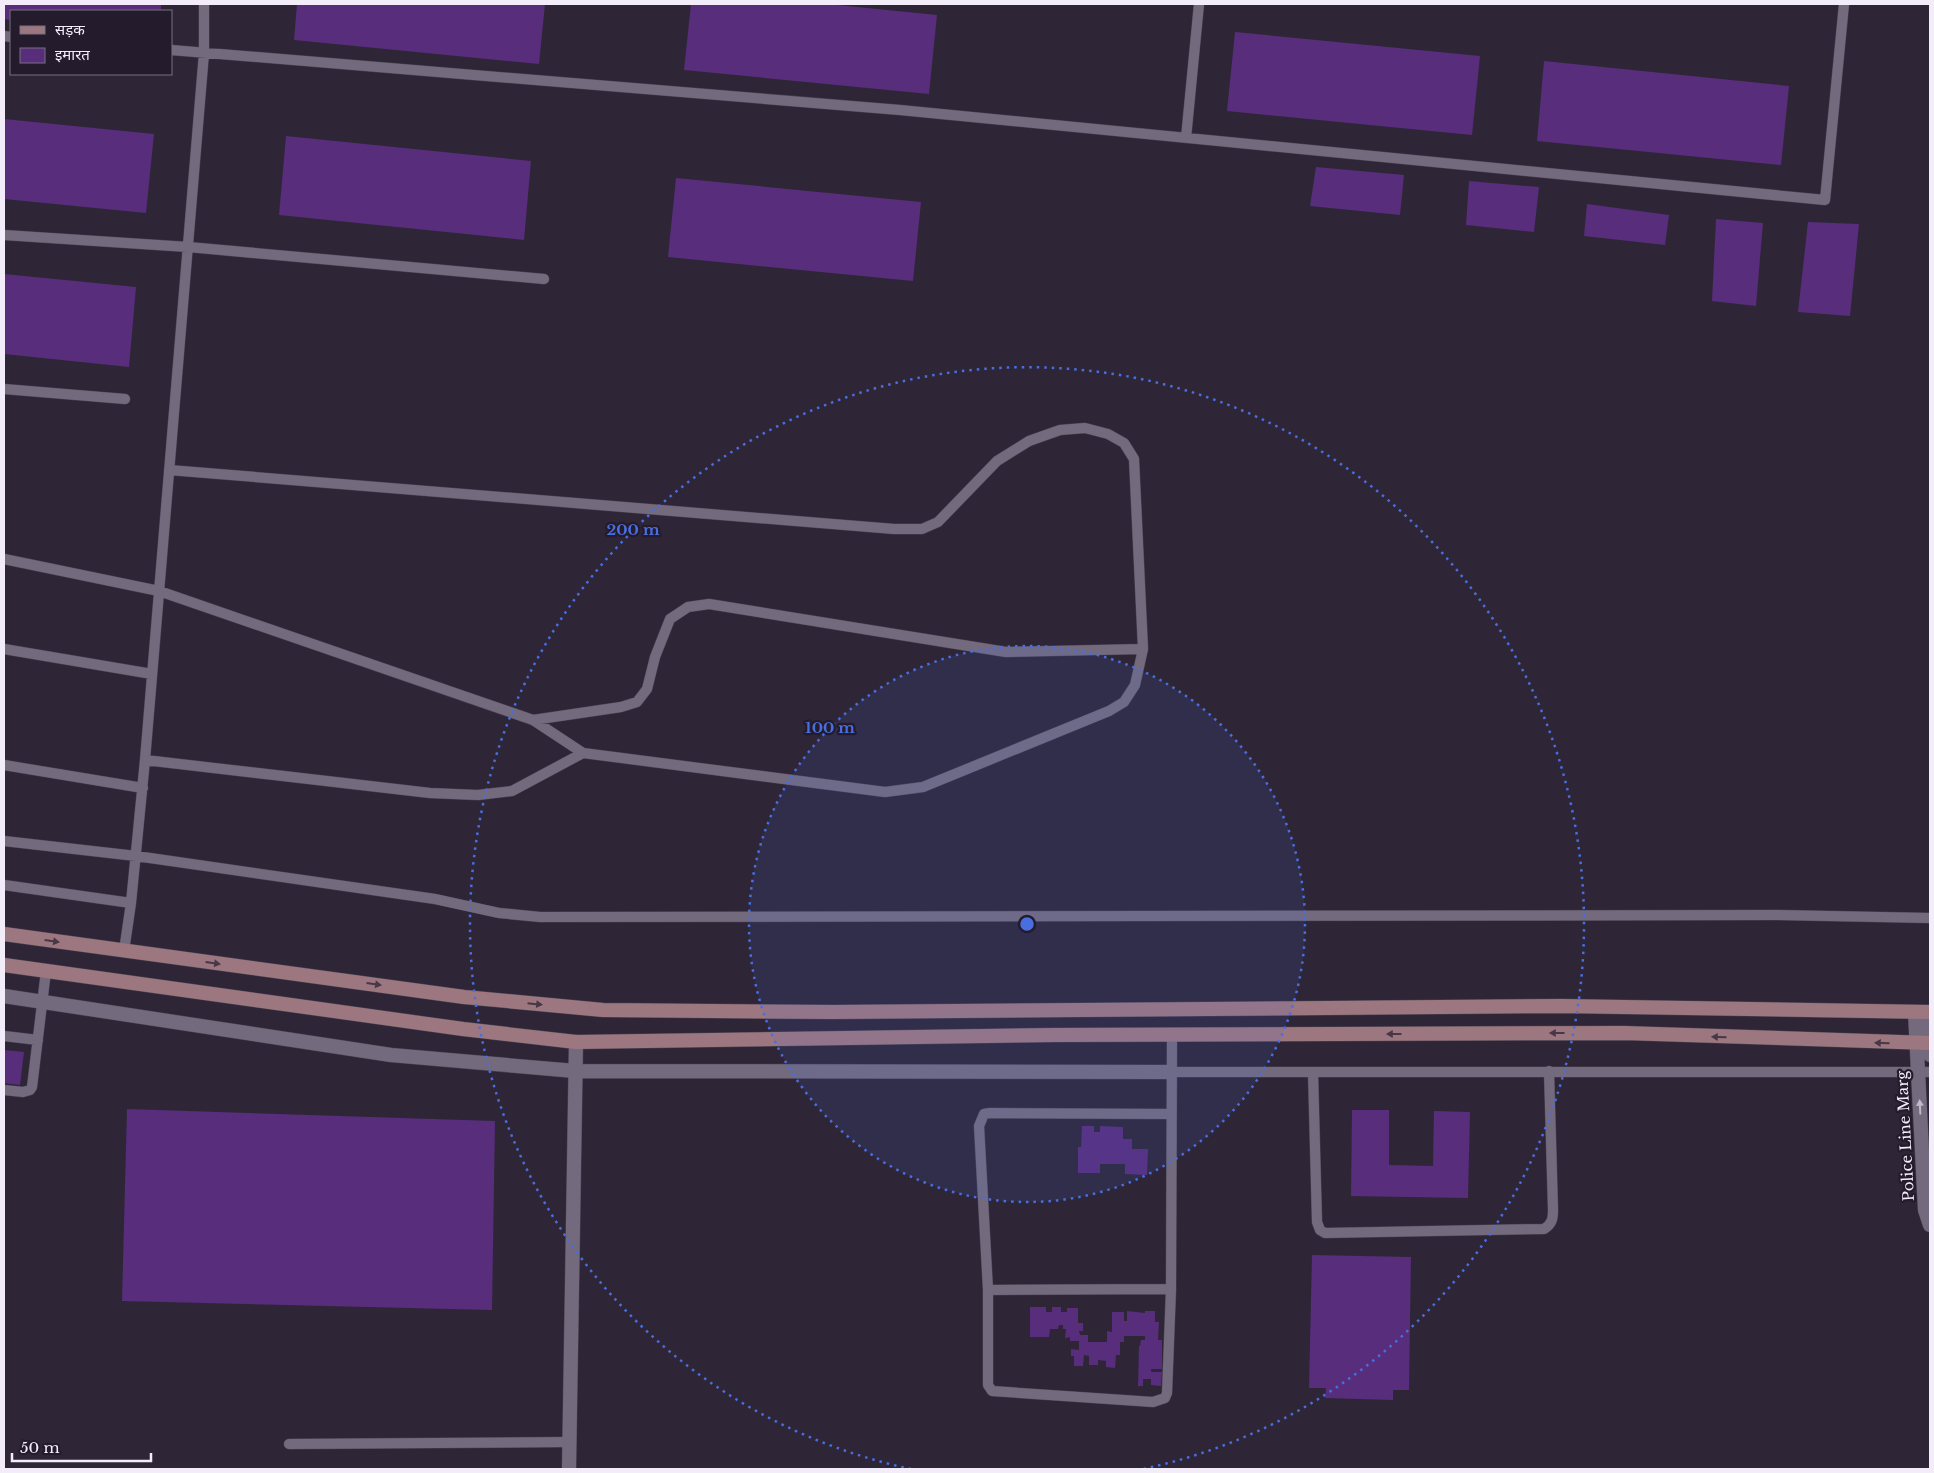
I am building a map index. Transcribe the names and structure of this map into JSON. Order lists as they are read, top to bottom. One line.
{"streets":{"street":["Police Line Marg"]},"one_way":["Police Line Marg"],"legend":["सड़क","इमारत"],"scale_bar":"50 m","rings":["200 m","100 m"]}
